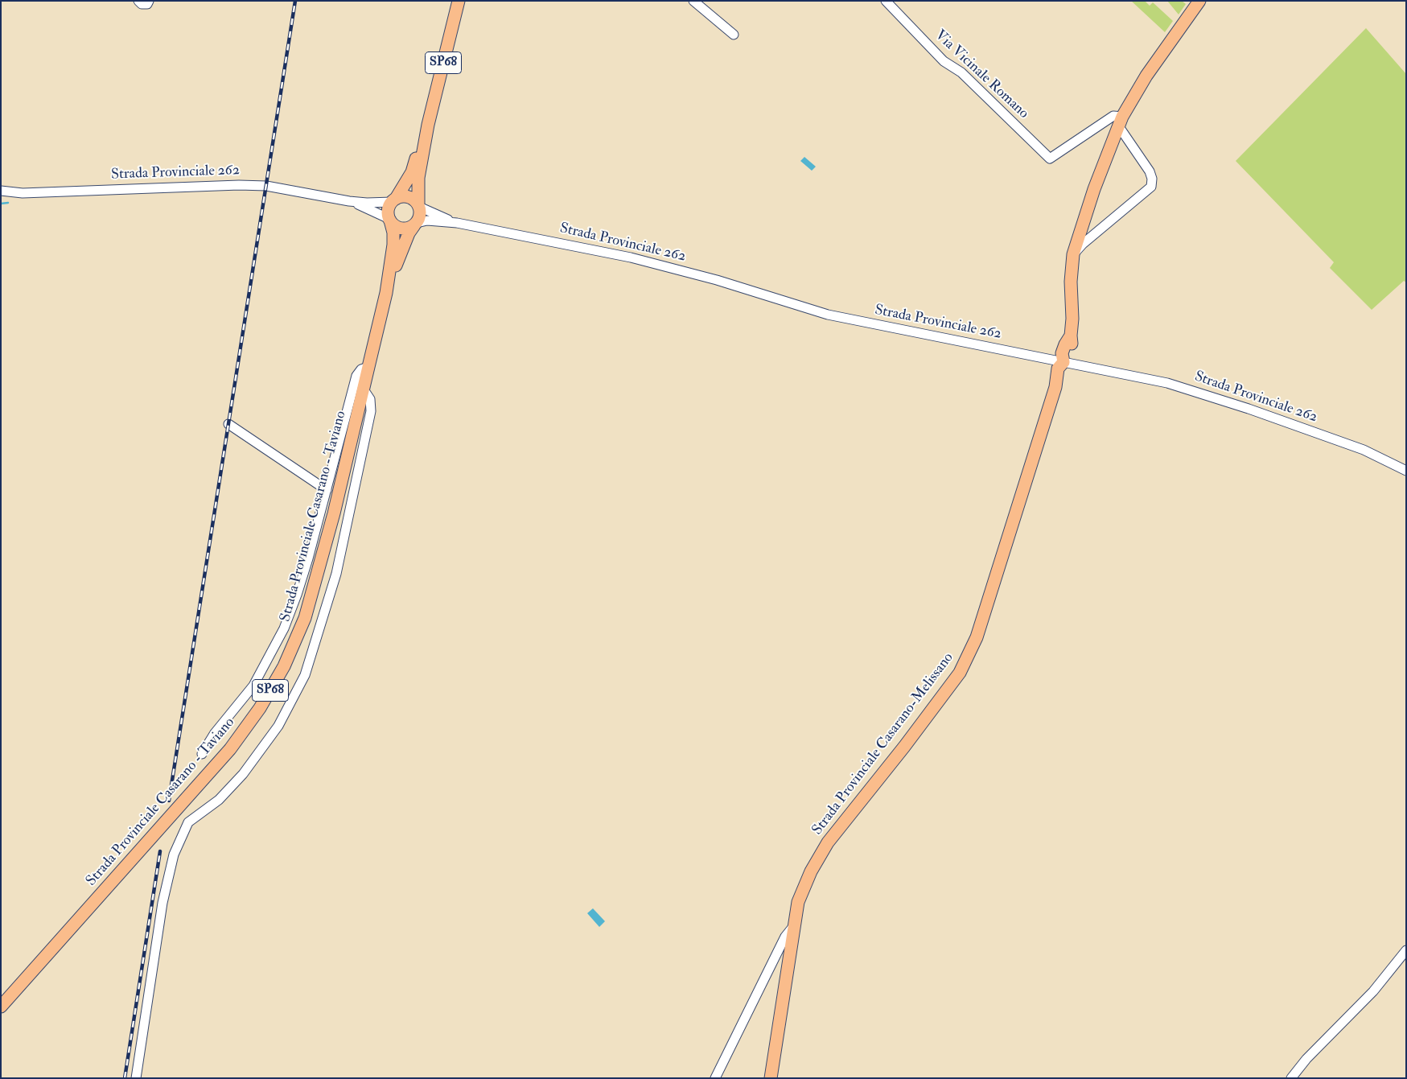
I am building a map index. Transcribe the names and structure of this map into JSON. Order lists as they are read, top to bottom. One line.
{"streets":{"main road":["SP68","Strada Provinciale Casarano - Taviano","Strada Provinciale Casarano-Melissano"],"street":["Via Vicinale Romano","Strada Provinciale 262"]},"crossings":[["Via Vicinale Romano","Strada Provinciale Casarano-Melissano"],["Strada Provinciale 262","Strada Provinciale Casarano-Melissano"]]}
